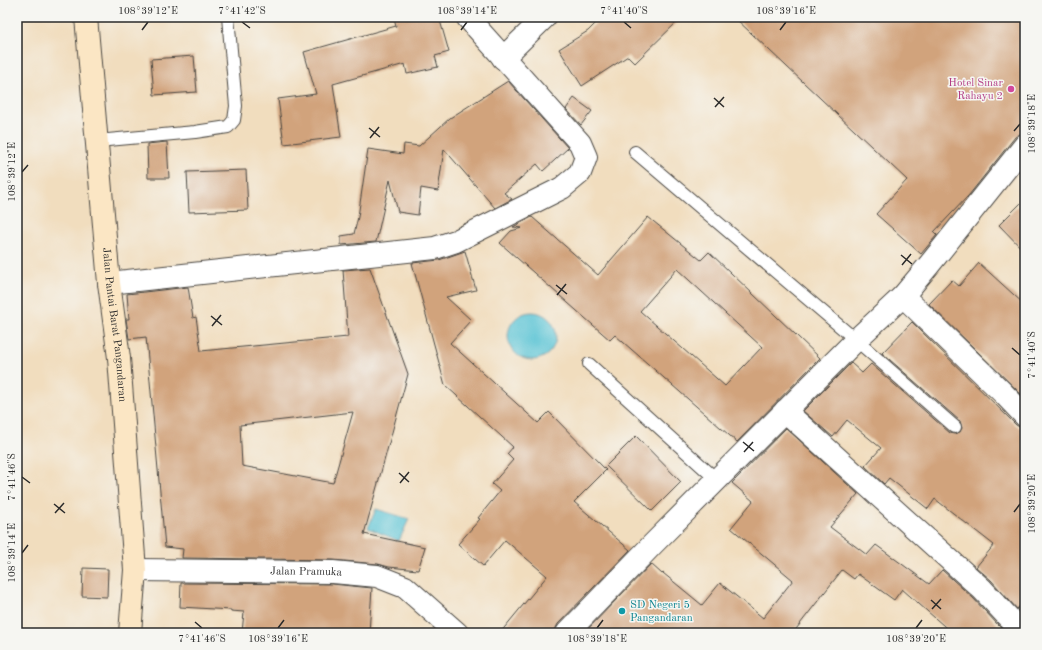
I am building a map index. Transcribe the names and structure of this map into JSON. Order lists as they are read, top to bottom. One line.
{"streets":{"street":["Jalan Pantai Barat Pangandaran","Jalan Pramuka"]},"crossings":[["Jalan Pantai Barat Pangandaran","Jalan Pramuka"]],"places":["Hotel Sinar Rahayu 2","SD Negeri 5 Pangandaran"],"coordinates":["108°39'12\"E","7°41'42\"S","108°39'14\"E","7°41'40\"S","108°39'16\"E","108°39'18\"E","7°41'46\"S","108°39'20\"E"]}
